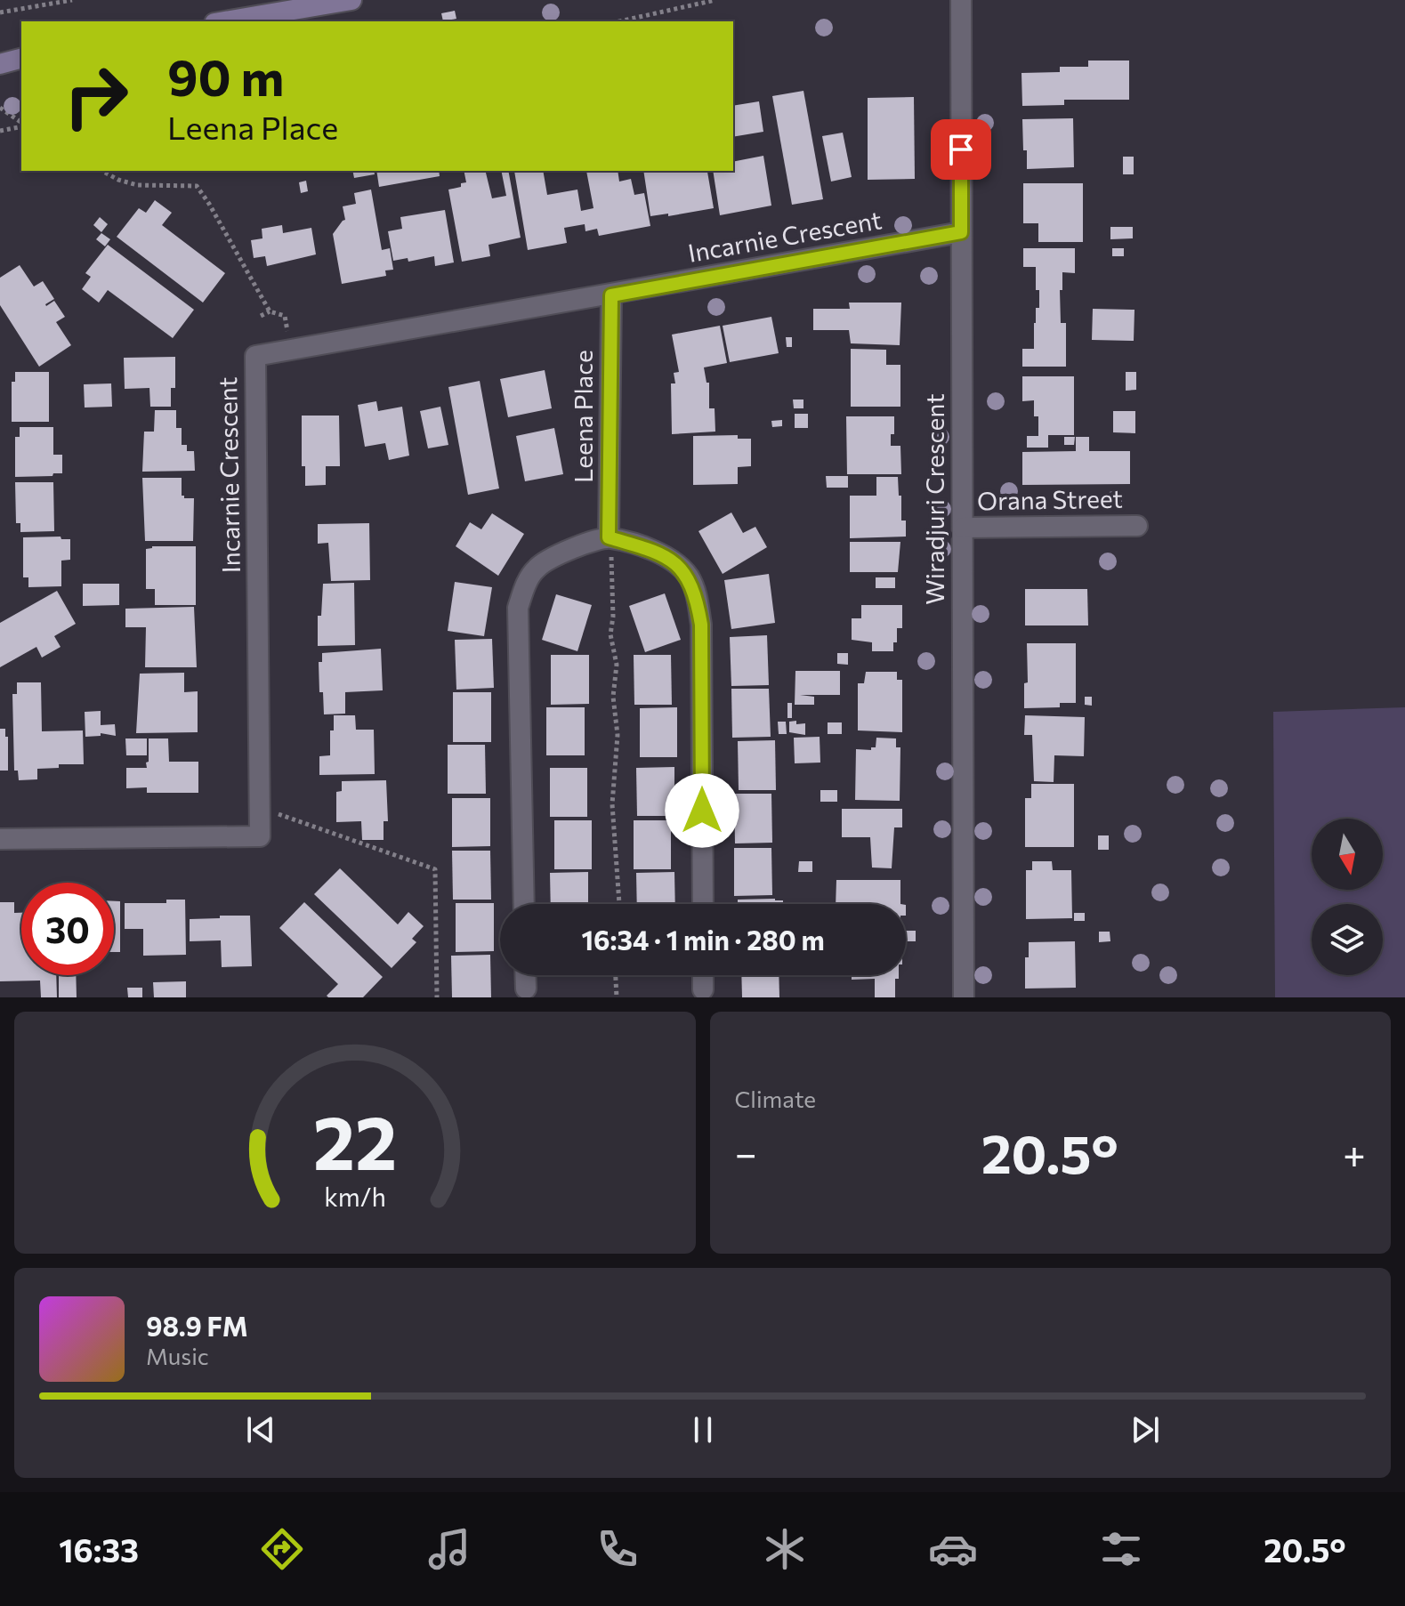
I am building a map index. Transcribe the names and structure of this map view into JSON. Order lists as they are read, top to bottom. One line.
{"streets":{"street":["Incarnie Crescent","Leena Place","Wiradjuri Crescent","Orana Street"]},"crossings":[["Incarnie Crescent","Leena Place"],["Incarnie Crescent","Wiradjuri Crescent"],["Wiradjuri Crescent","Orana Street"]],"north":"bottom","page":{"turn":["90 m","Leena Place"],"limit":"30","trip":"16:34 · 1 min · 280 m","tile":"Climate","heat":["−","20.5°","+"],"song":["98.9 FM","Music"],"tabs":["16:33","20.5°"],"gauge":["22","km/h"]}}
